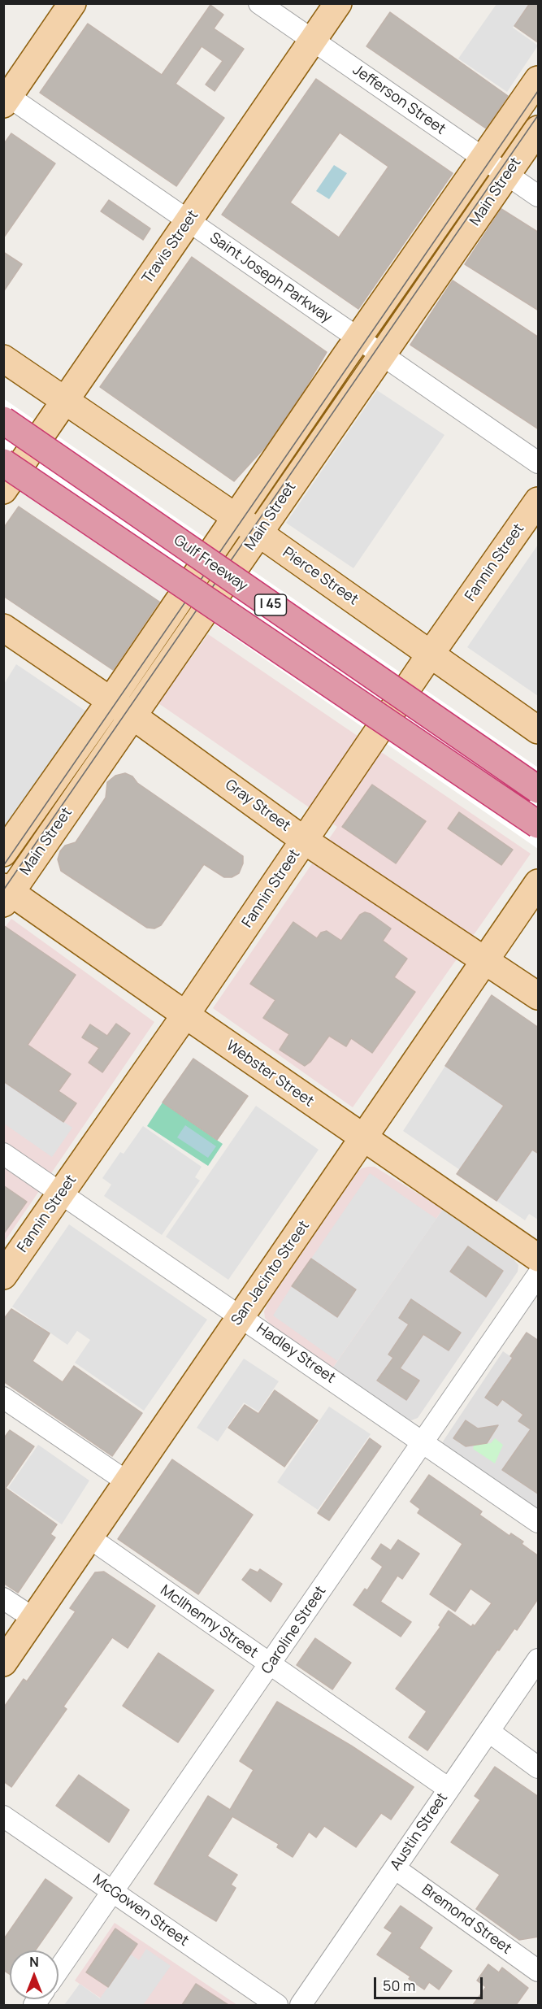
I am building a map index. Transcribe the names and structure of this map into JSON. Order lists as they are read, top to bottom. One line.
{"streets":{"highway":["Gulf Freeway","I 45"],"main road":["Main Street","Travis Street","Fannin Street","Pierce Street","Gray Street","Webster Street","San Jacinto Street"],"street":["Jefferson Street","Saint Joseph Parkway","Hadley Street","McIlhenny Street","Caroline Street","Austin Street","McGowen Street","Bremond Street"]},"crossings":[["Jefferson Street","Main Street"],["Jefferson Street","Travis Street"],["Main Street","Saint Joseph Parkway"],["Main Street","Pierce Street"],["Main Street","Gray Street"],["Main Street","Webster Street"],["Travis Street","Saint Joseph Parkway"],["Travis Street","Pierce Street"],["Fannin Street","Pierce Street"],["Fannin Street","Gray Street"],["Fannin Street","Webster Street"],["Fannin Street","Hadley Street"],["Gray Street","San Jacinto Street"],["Webster Street","San Jacinto Street"],["San Jacinto Street","Hadley Street"],["San Jacinto Street","McIlhenny Street"],["Hadley Street","Caroline Street"],["McIlhenny Street","Caroline Street"],["McIlhenny Street","Austin Street"],["Caroline Street","McGowen Street"],["Austin Street","Bremond Street"]],"scale_bar":"50 m","north":"top"}
